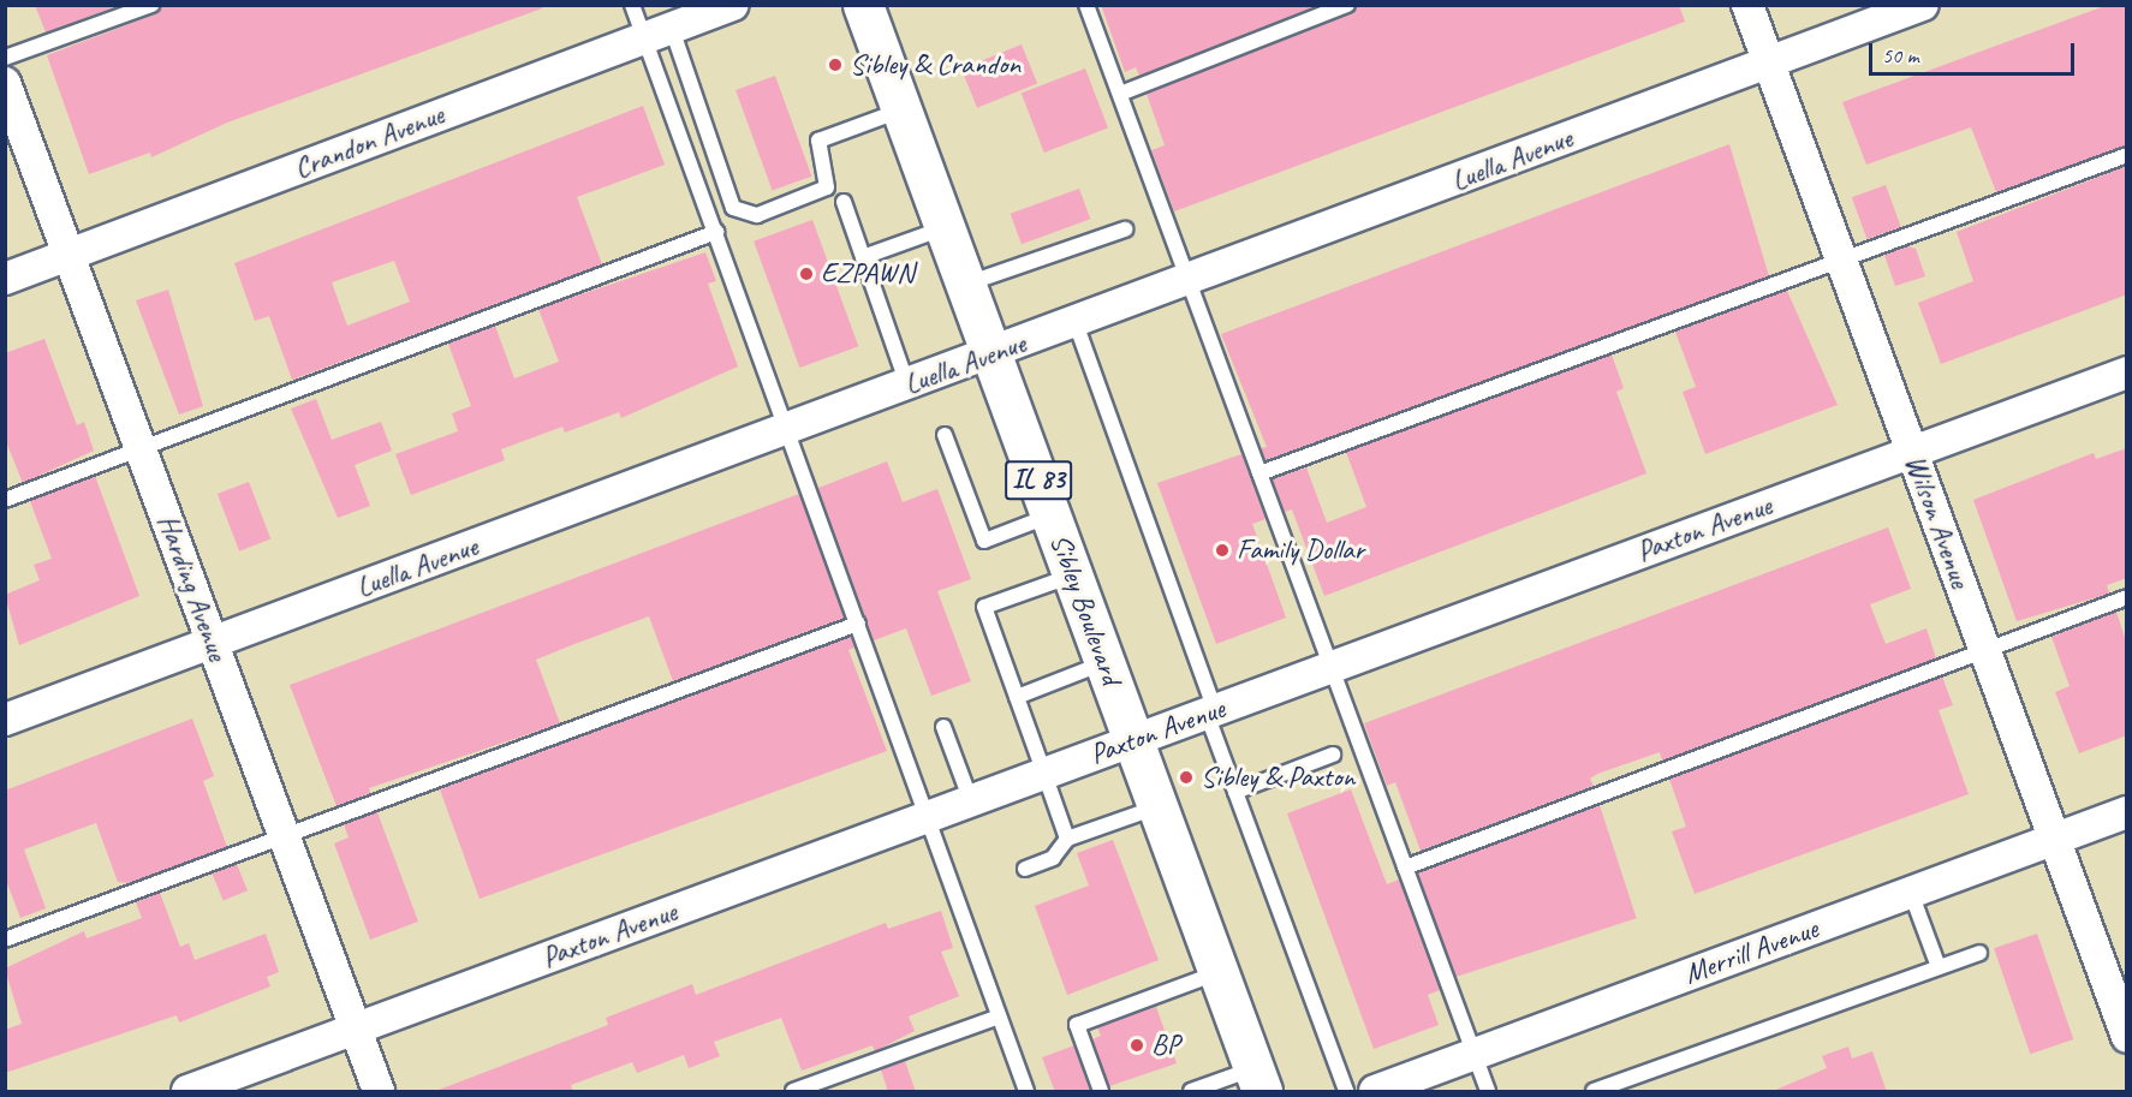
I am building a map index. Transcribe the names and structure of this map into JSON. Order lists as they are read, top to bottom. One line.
{"streets":{"main road":["IL 83","Sibley Boulevard"],"street":["Crandon Avenue","Luella Avenue","Wilson Avenue","Paxton Avenue","Harding Avenue","Merrill Avenue"]},"crossings":[["Crandon Avenue","Harding Avenue"],["Luella Avenue","Wilson Avenue"],["Luella Avenue","Harding Avenue"],["Luella Avenue","Sibley Boulevard"],["Wilson Avenue","Paxton Avenue"],["Wilson Avenue","Merrill Avenue"],["Paxton Avenue","Harding Avenue"],["Paxton Avenue","Sibley Boulevard"]],"places":["Sibley & Crandon","EZPAWN","Family Dollar","Sibley & Paxton","BP"],"scale_bar":"50 m"}
